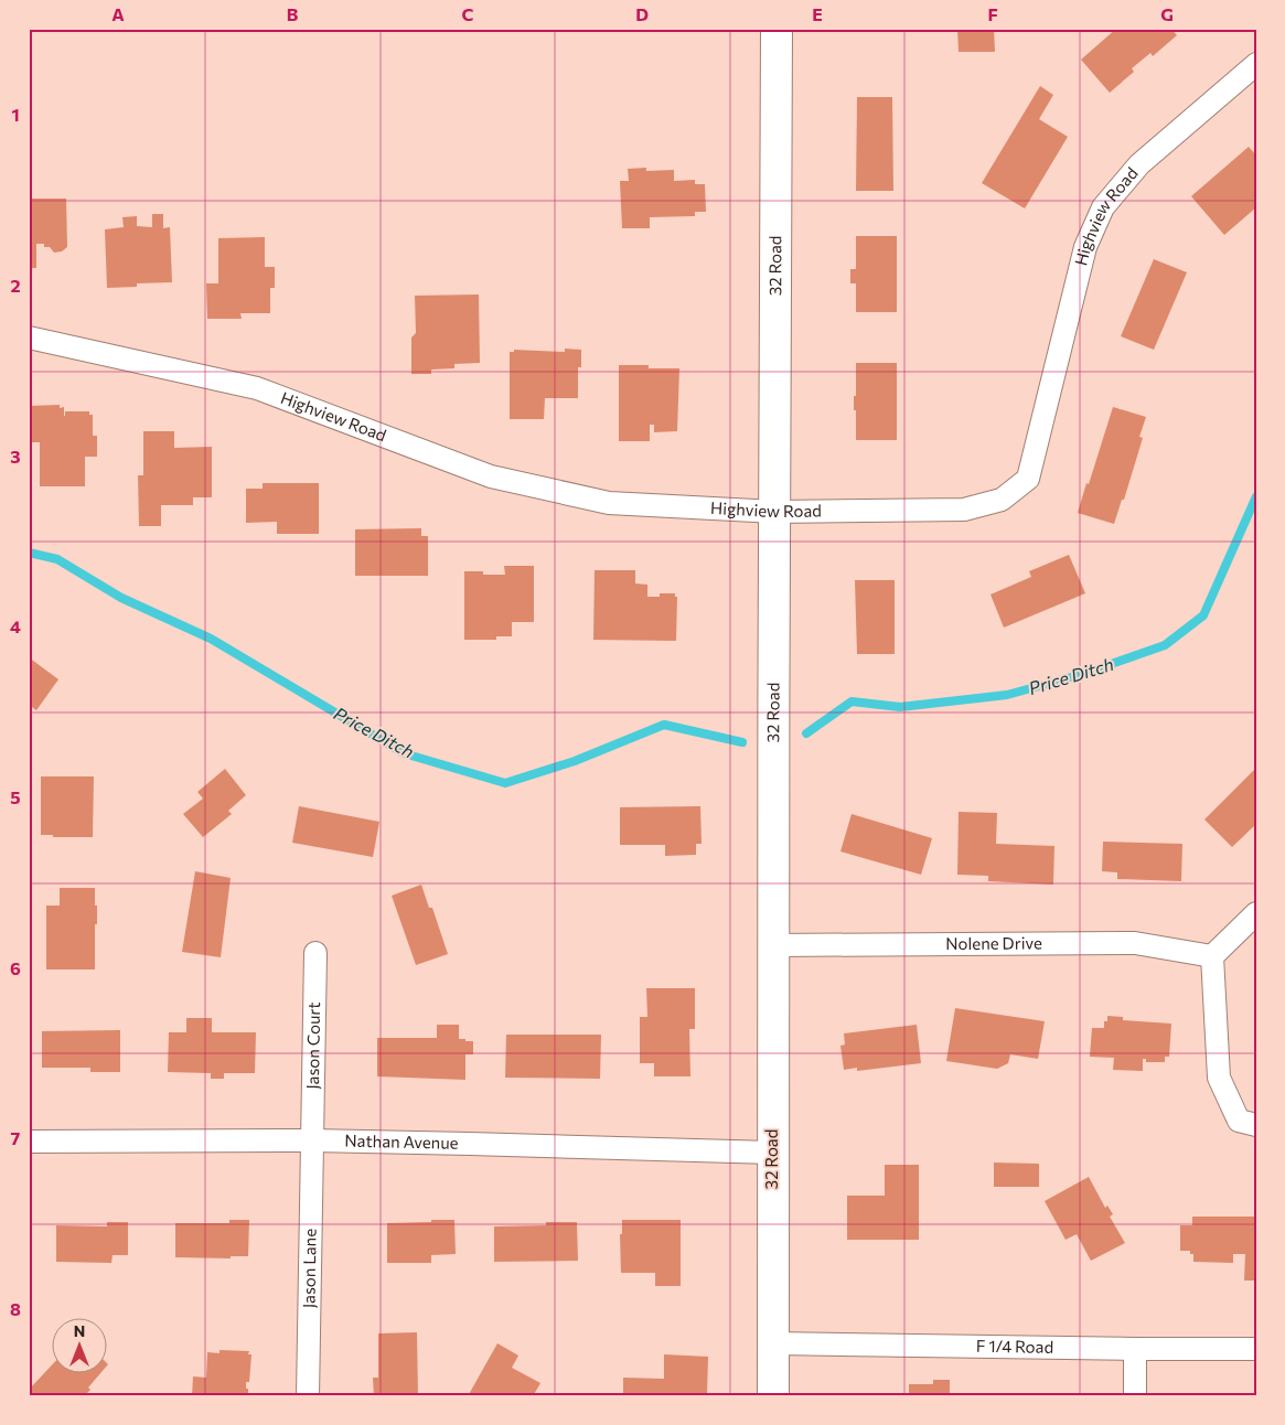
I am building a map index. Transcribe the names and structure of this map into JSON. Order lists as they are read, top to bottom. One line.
{"streets":{"street":["Highview Road","32 Road","Nolene Drive","Jason Court","Nathan Avenue","Jason Lane","F 1/4 Road"]},"crossings":[["Highview Road","32 Road"],["32 Road","Nolene Drive"],["32 Road","Nathan Avenue"],["32 Road","F 1/4 Road"],["Jason Court","Nathan Avenue"],["Jason Court","Jason Lane"],["Nathan Avenue","Jason Lane"]],"water":["Price Ditch"],"north":"top","grid":{"columns":["A","B","C","D","E","F","G"],"rows":["1","2","3","4","5","6","7","8"]}}
